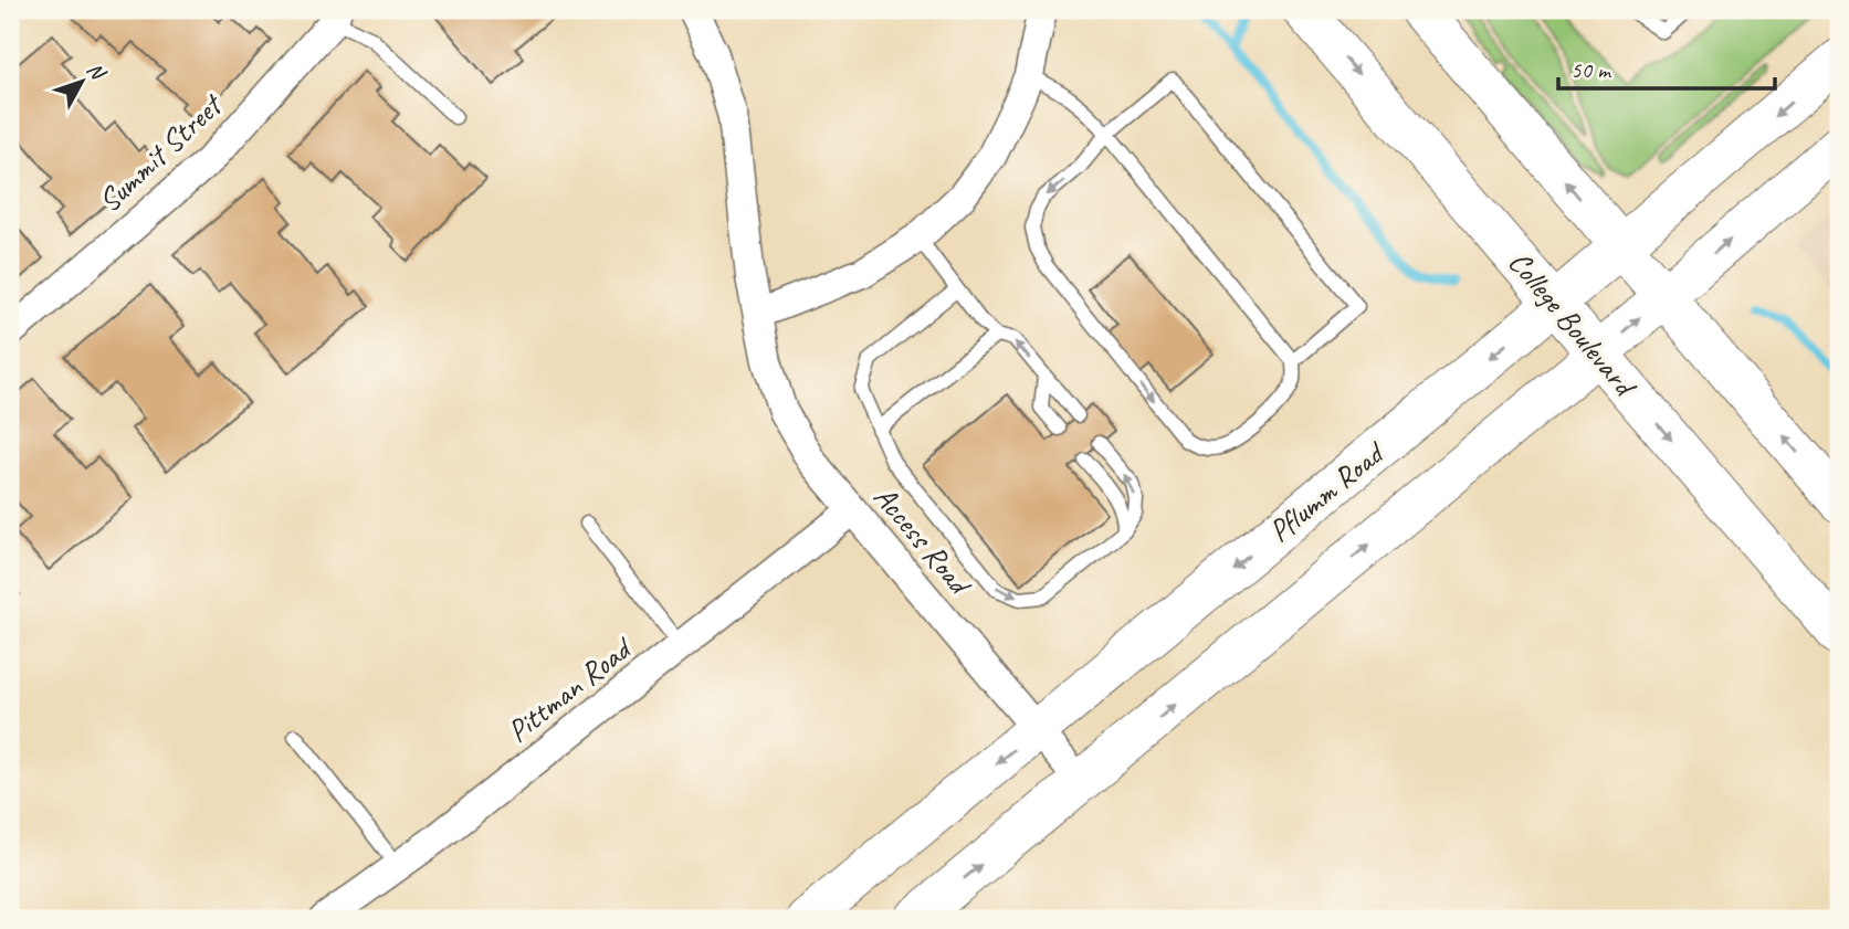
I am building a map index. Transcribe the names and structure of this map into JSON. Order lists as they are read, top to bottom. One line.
{"streets":{"main road":["College Boulevard","Pflumm Road"],"street":["Summit Street","Access Road","Pittman Road"]},"crossings":[["College Boulevard","Pflumm Road"],["Pflumm Road","Access Road"],["Access Road","Pittman Road"]],"scale_bar":"50 m","north":"top right"}
